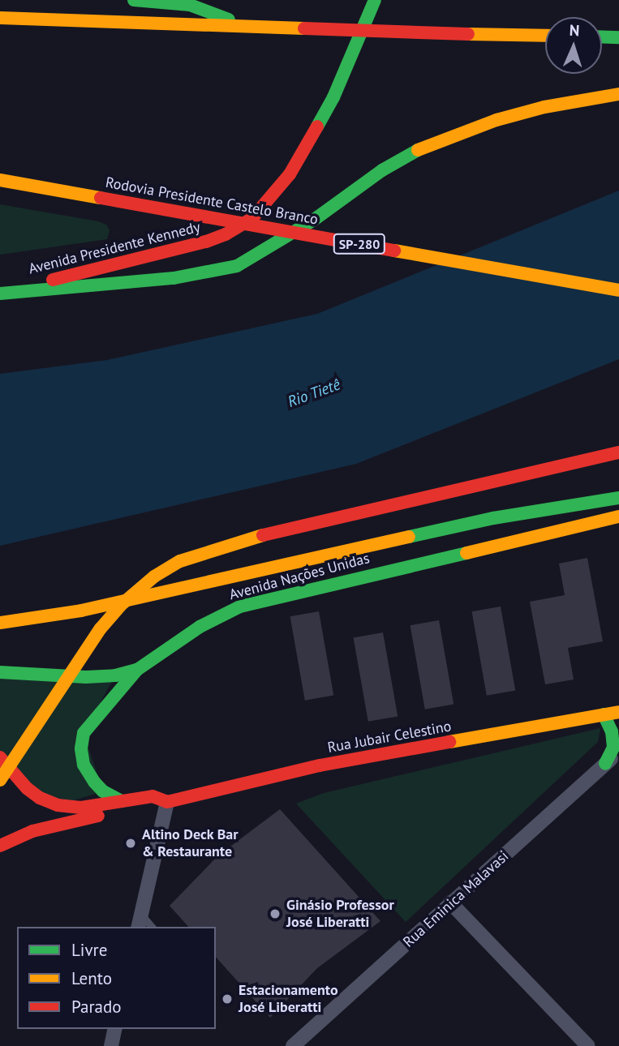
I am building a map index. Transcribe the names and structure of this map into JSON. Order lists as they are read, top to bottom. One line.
{"streets":{"main road":["Rodovia Presidente Castelo Branco","SP-280","Avenida Presidente Kennedy","Avenida Nações Unidas","Rua Jubair Celestino"],"street":["Rua Eminica Malavasi"]},"water":["Rio Tietê"],"places":["Altino Deck Bar & Restaurante","Ginásio Professor José Liberatti","Estacionamento José Liberatti"],"legend":["Livre","Lento","Parado"],"north":"top"}
